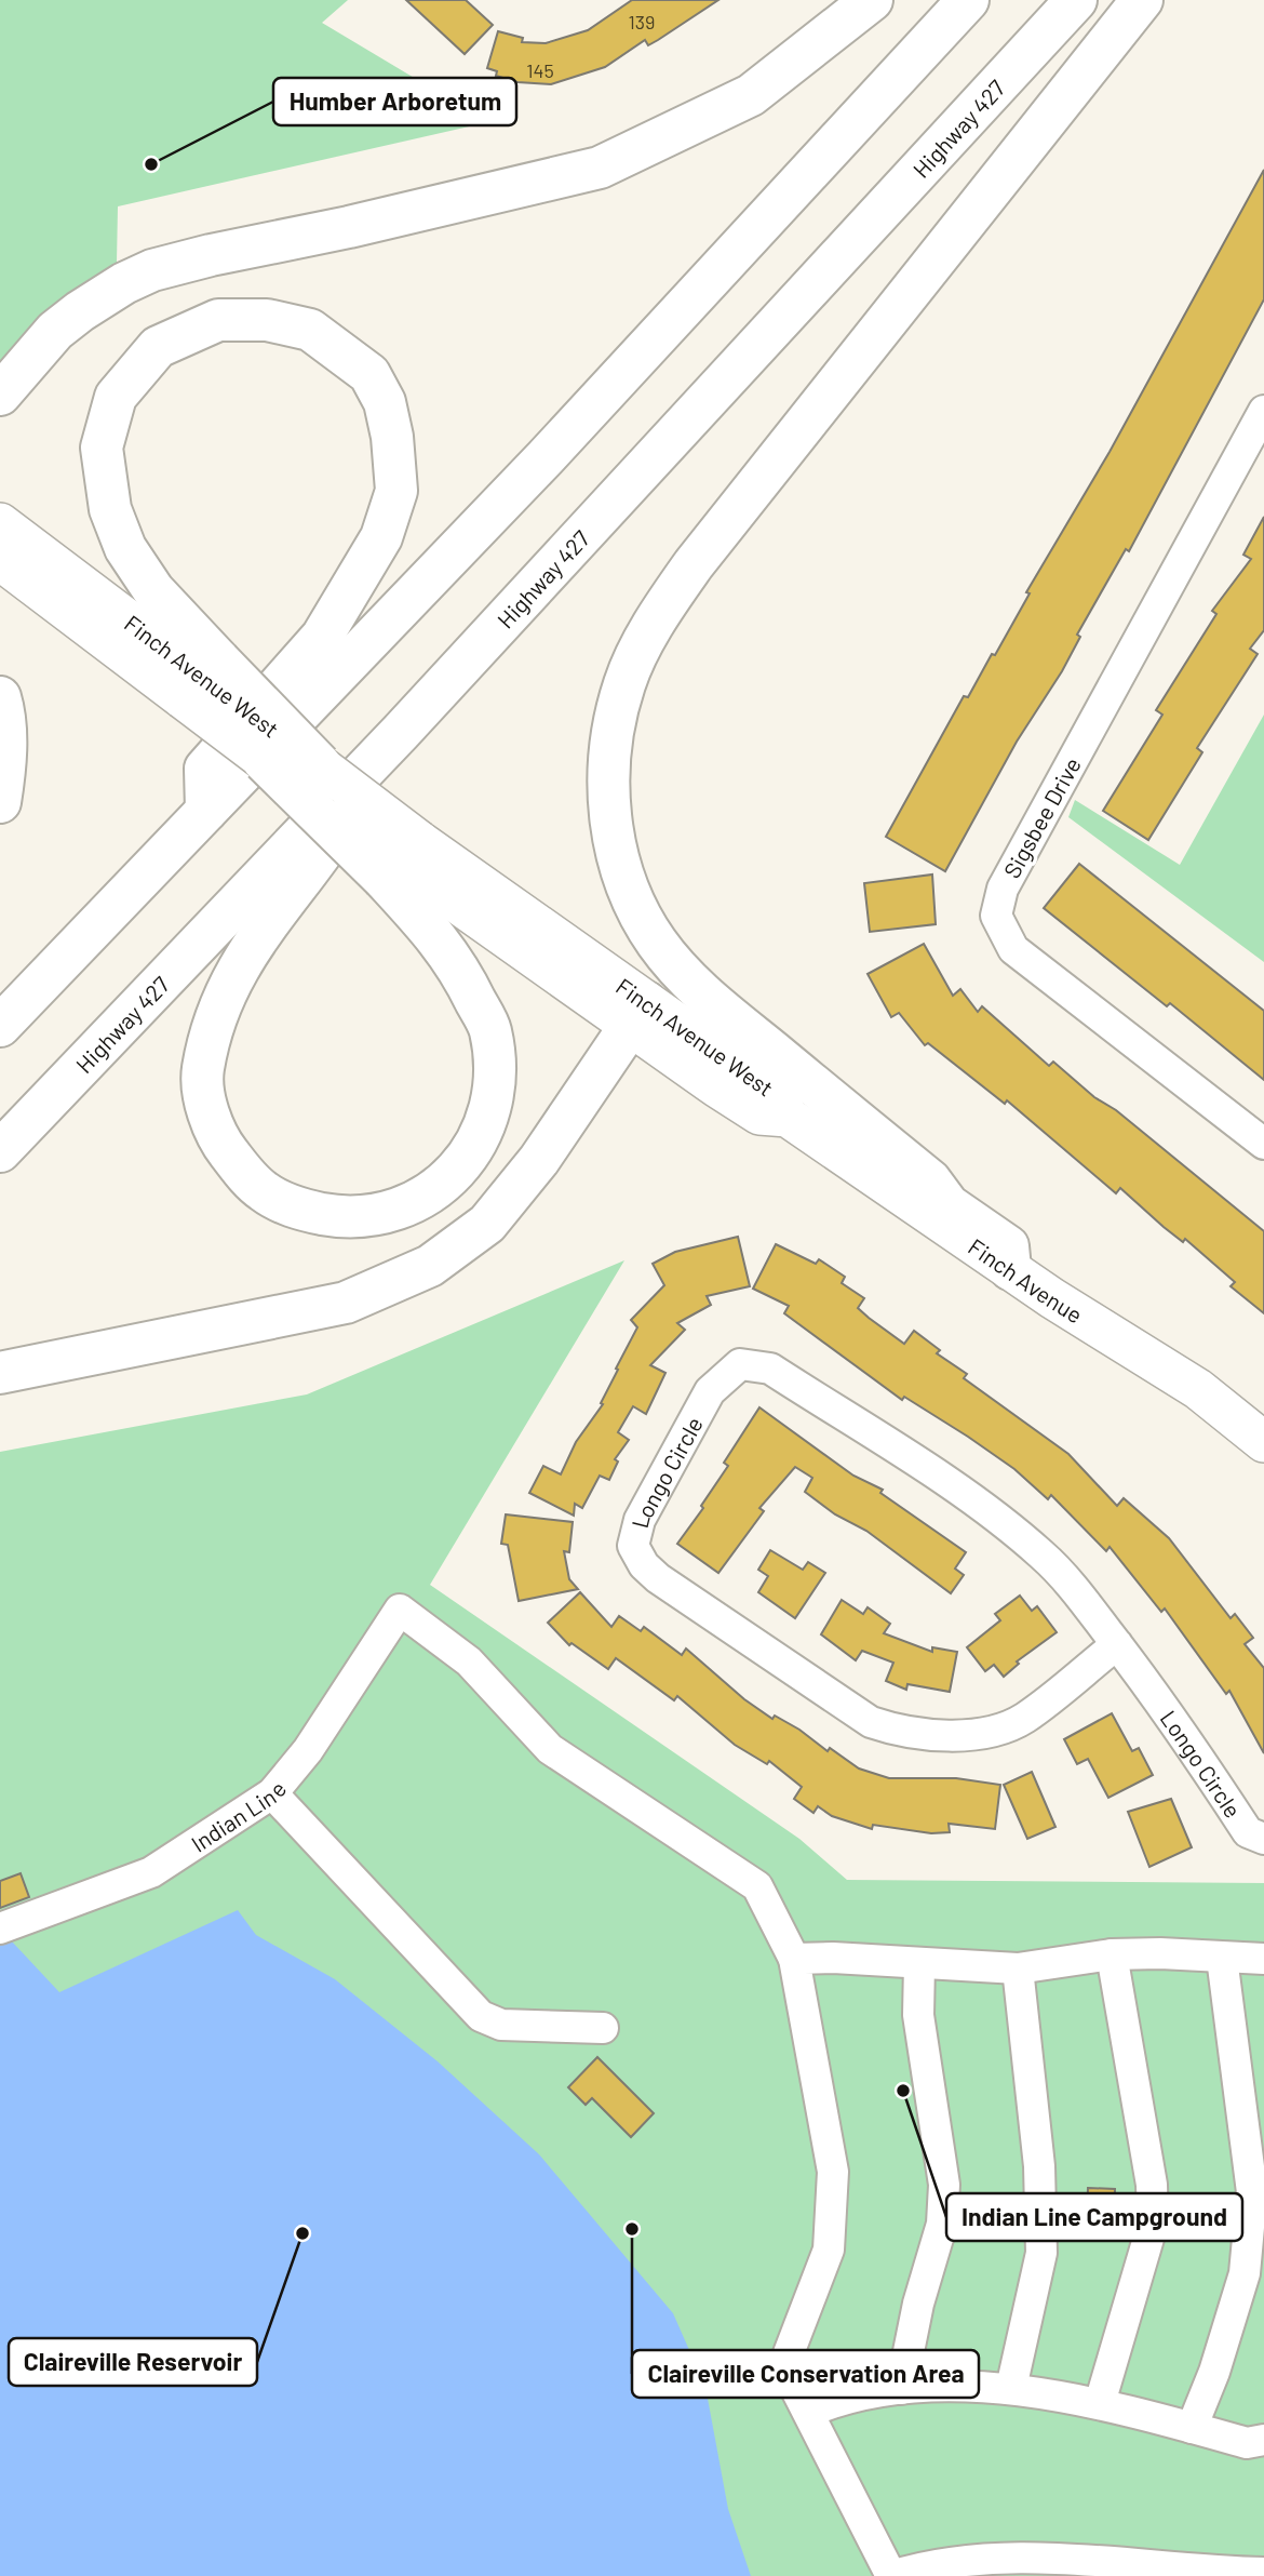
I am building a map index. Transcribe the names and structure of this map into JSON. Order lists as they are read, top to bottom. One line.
{"streets":{"highway":["Highway 427"],"main road":["Finch Avenue West","Finch Avenue"],"street":["Sigsbee Drive","Longo Circle","Indian Line"]},"crossings":[["Finch Avenue West","Finch Avenue"]],"places":["Humber Arboretum","Indian Line Campground","Claireville Conservation Area","Claireville Reservoir"],"house_numbers":["139","145"]}
